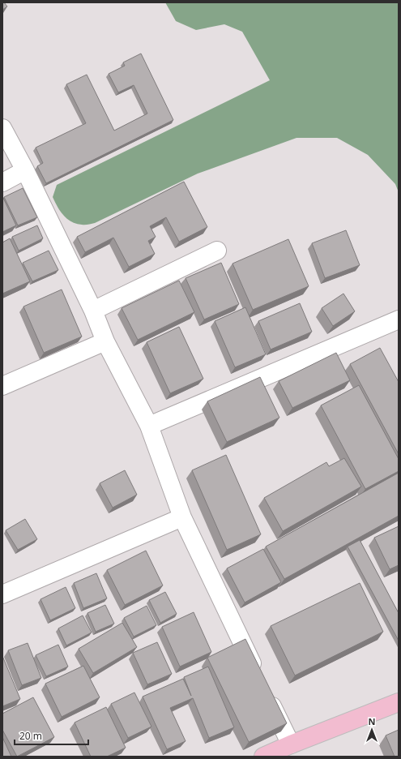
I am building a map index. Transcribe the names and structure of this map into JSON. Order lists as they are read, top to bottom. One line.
{"scale_bar":"20 m","north":"top"}
